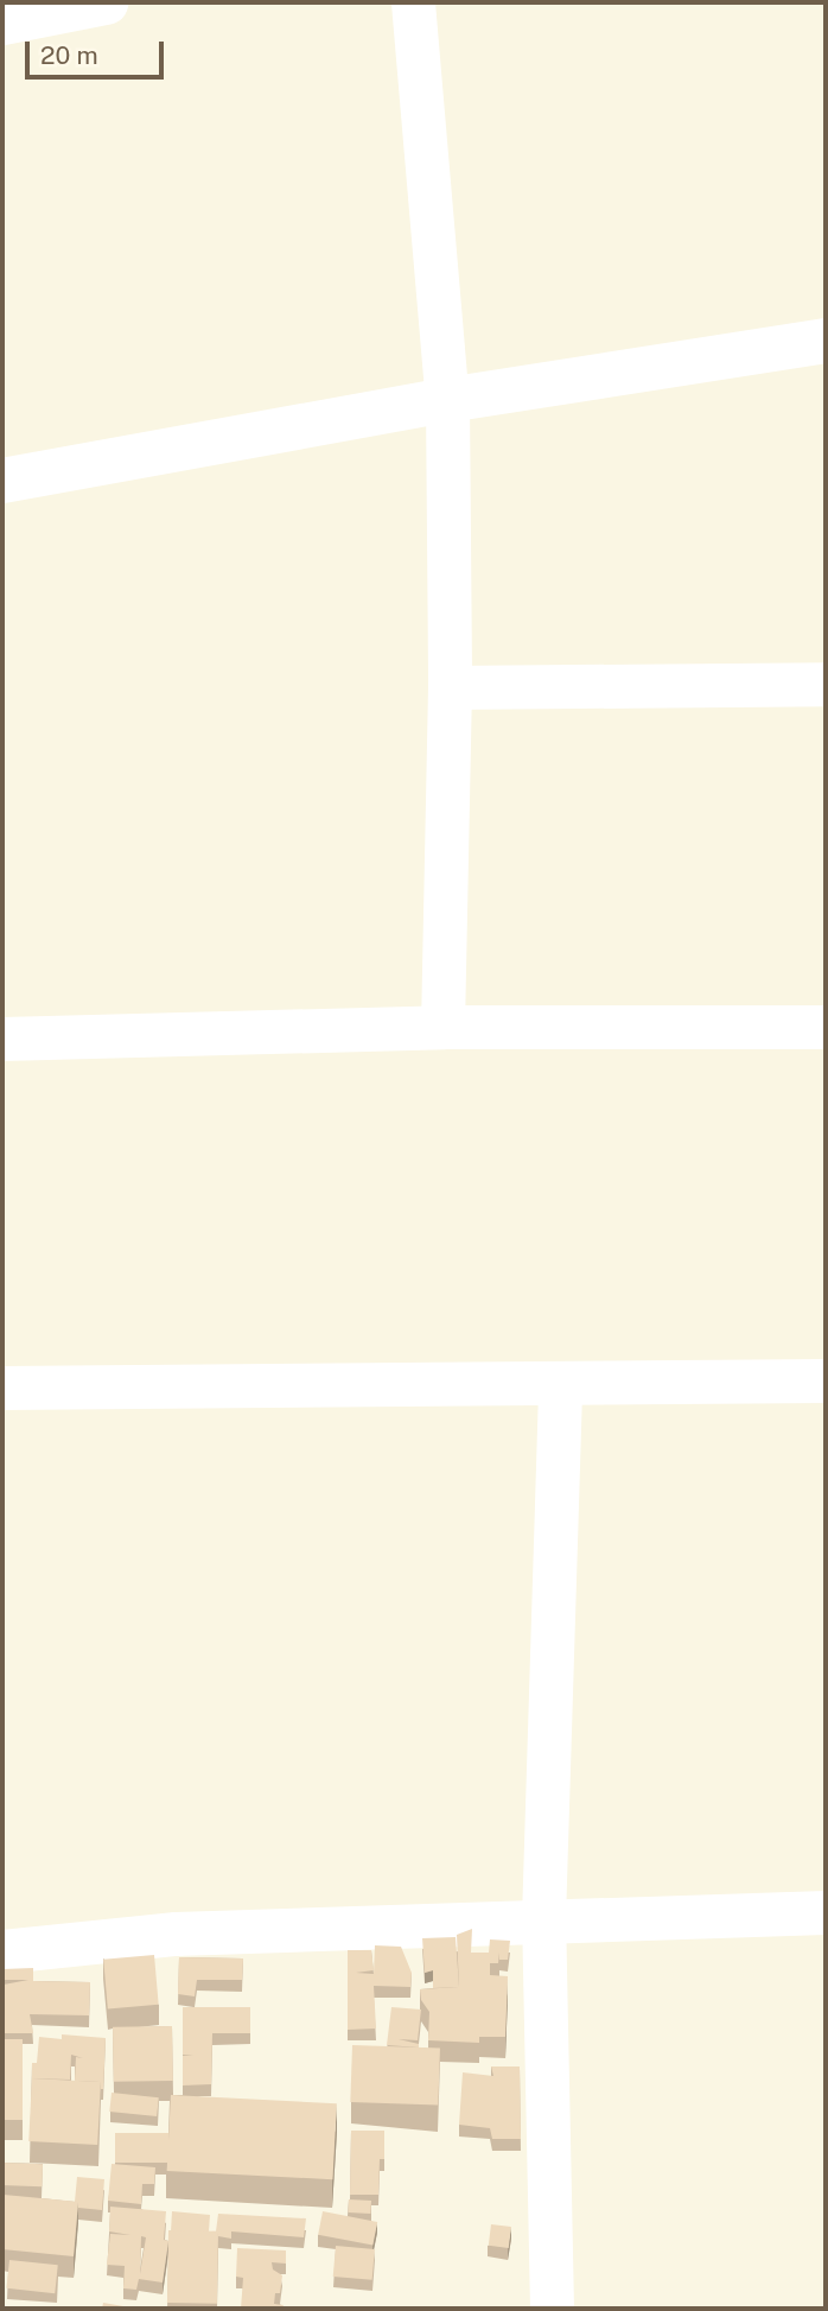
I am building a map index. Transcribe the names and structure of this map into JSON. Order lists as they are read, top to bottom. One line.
{"scale_bar":"20 m"}
